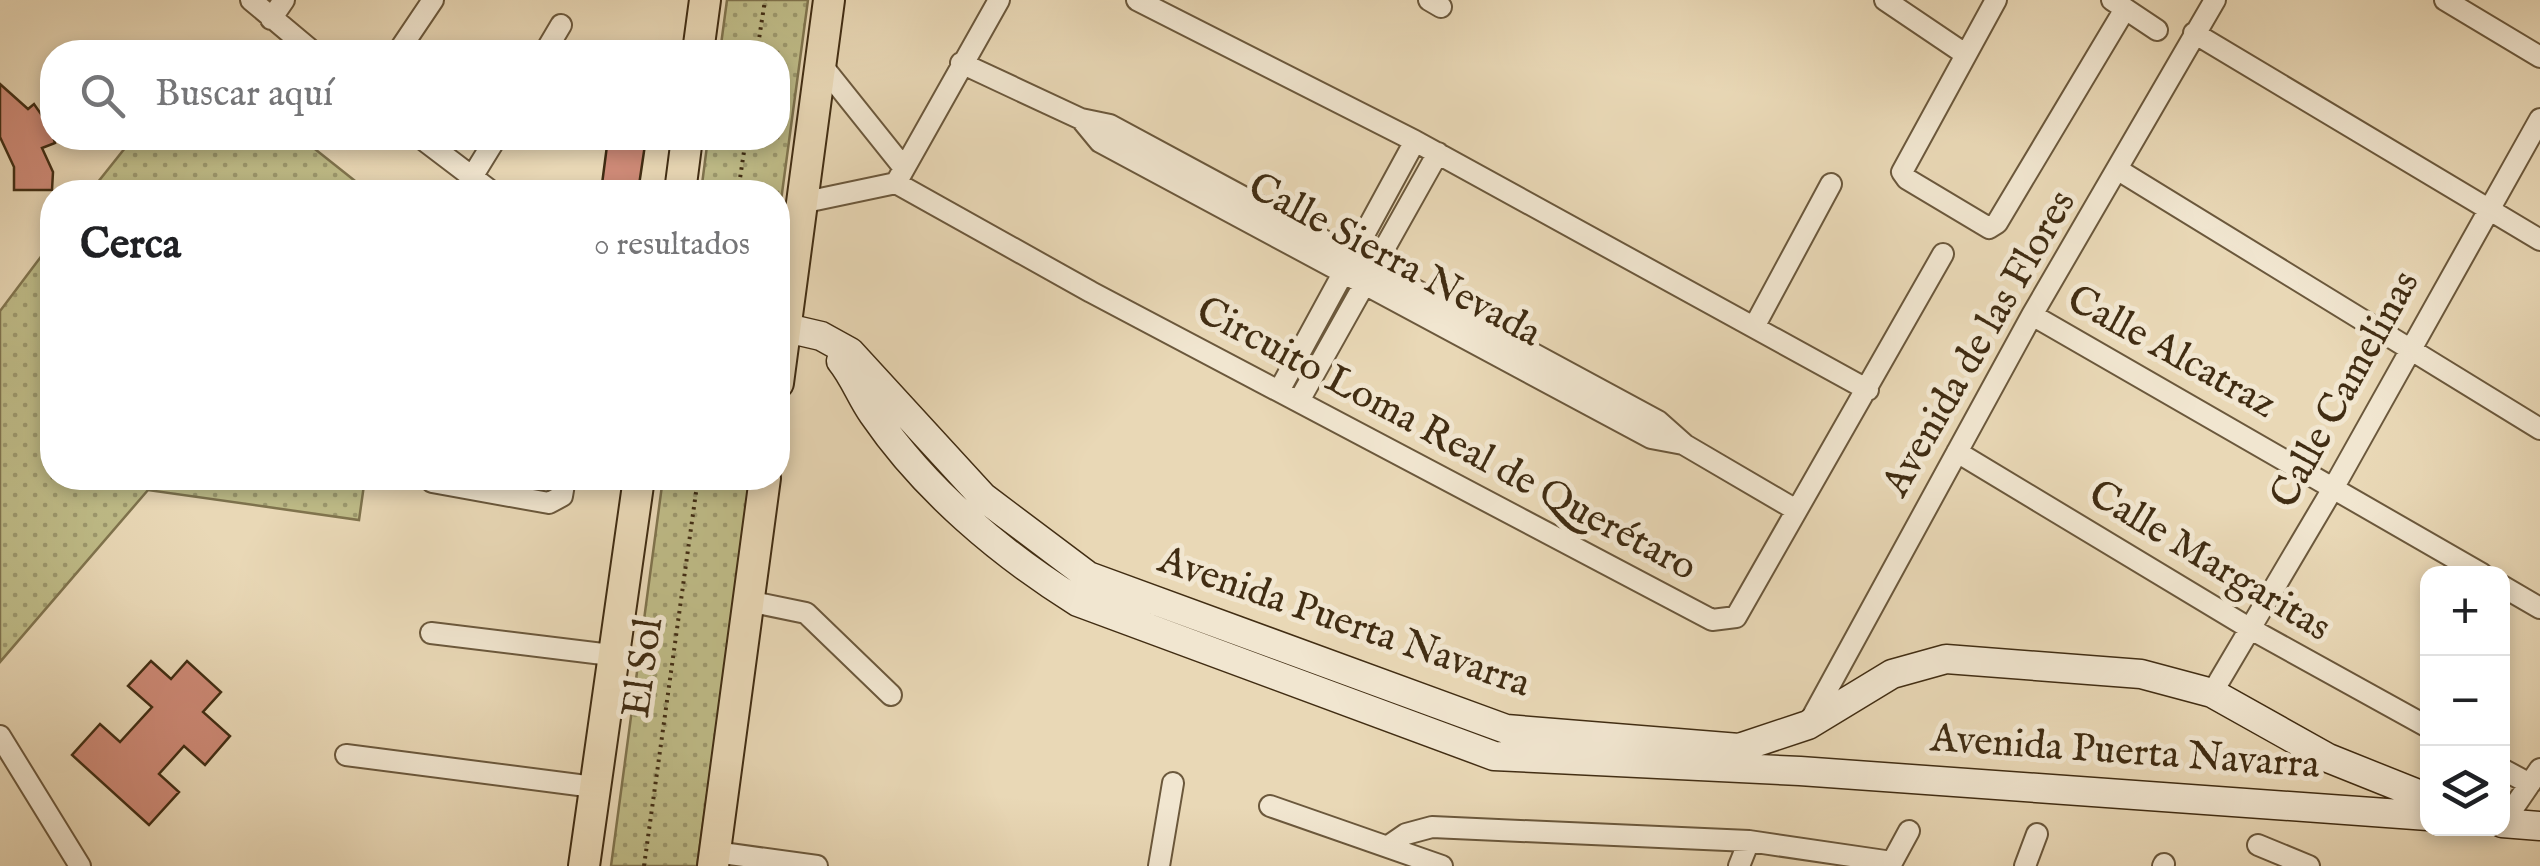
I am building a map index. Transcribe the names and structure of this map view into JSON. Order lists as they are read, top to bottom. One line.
{"streets":{"street":["Calle Sierra Nevada","Avenida de las Flores","Calle Alcatraz","Calle Camelinas","Circuito Loma Real de Querétaro","Calle Margaritas","Avenida Puerta Navarra"],"path":["El Sol"]},"crossings":[["Calle Sierra Nevada","Circuito Loma Real de Querétaro"],["Avenida de las Flores","Calle Alcatraz"],["Avenida de las Flores","Calle Margaritas"],["Avenida de las Flores","Avenida Puerta Navarra"],["Calle Alcatraz","Calle Camelinas"],["Calle Camelinas","Calle Margaritas"],["Calle Camelinas","Avenida Puerta Navarra"]],"page":{"search":"Buscar aquí","heading":["Cerca","0 resultados"],"map_buttons":["+","−"]}}
